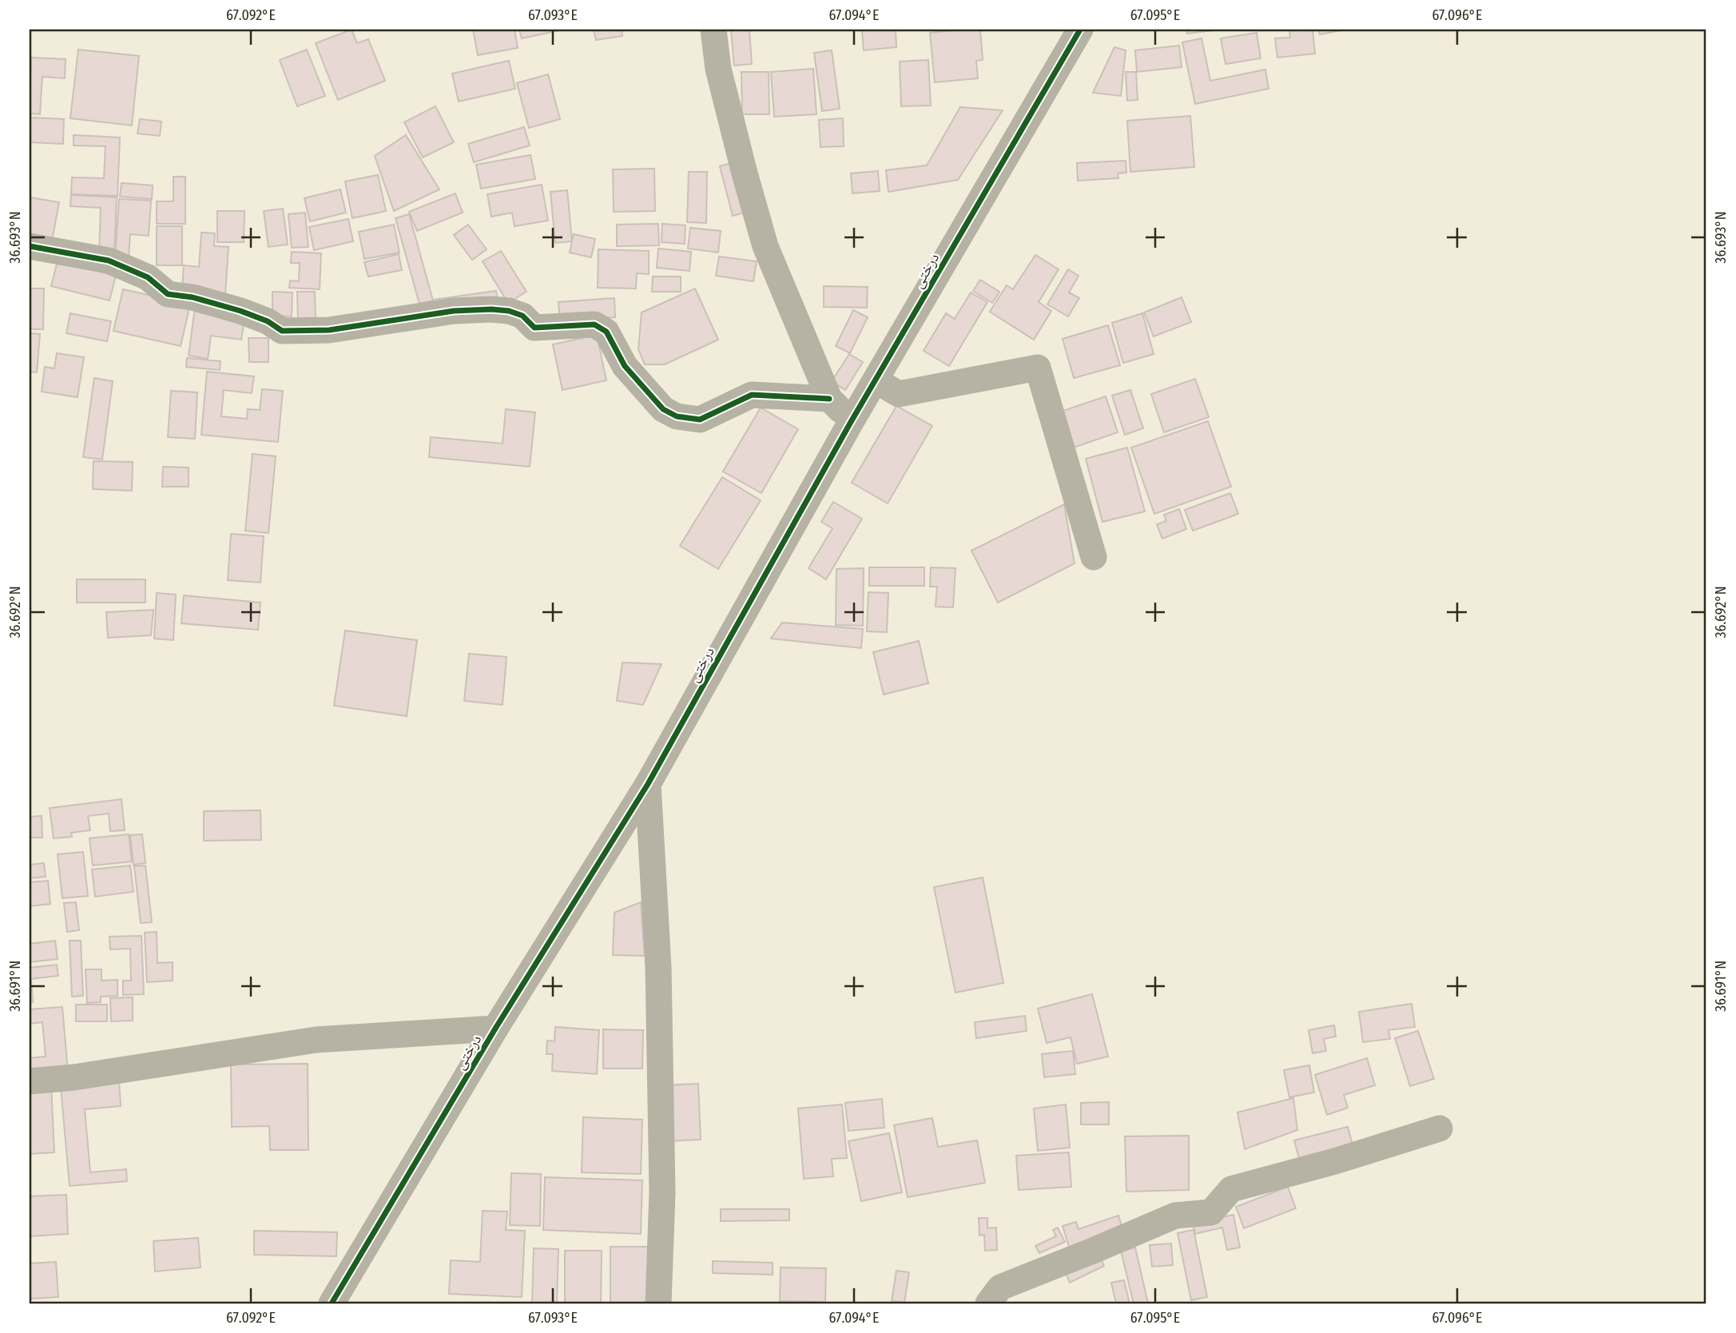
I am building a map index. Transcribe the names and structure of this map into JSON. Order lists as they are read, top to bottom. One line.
{"streets":{"street":["درختی"]},"coordinates":["67.092°E","67.093°E","67.094°E","67.095°E","67.096°E","36.693°N","36.692°N","36.691°N"]}
